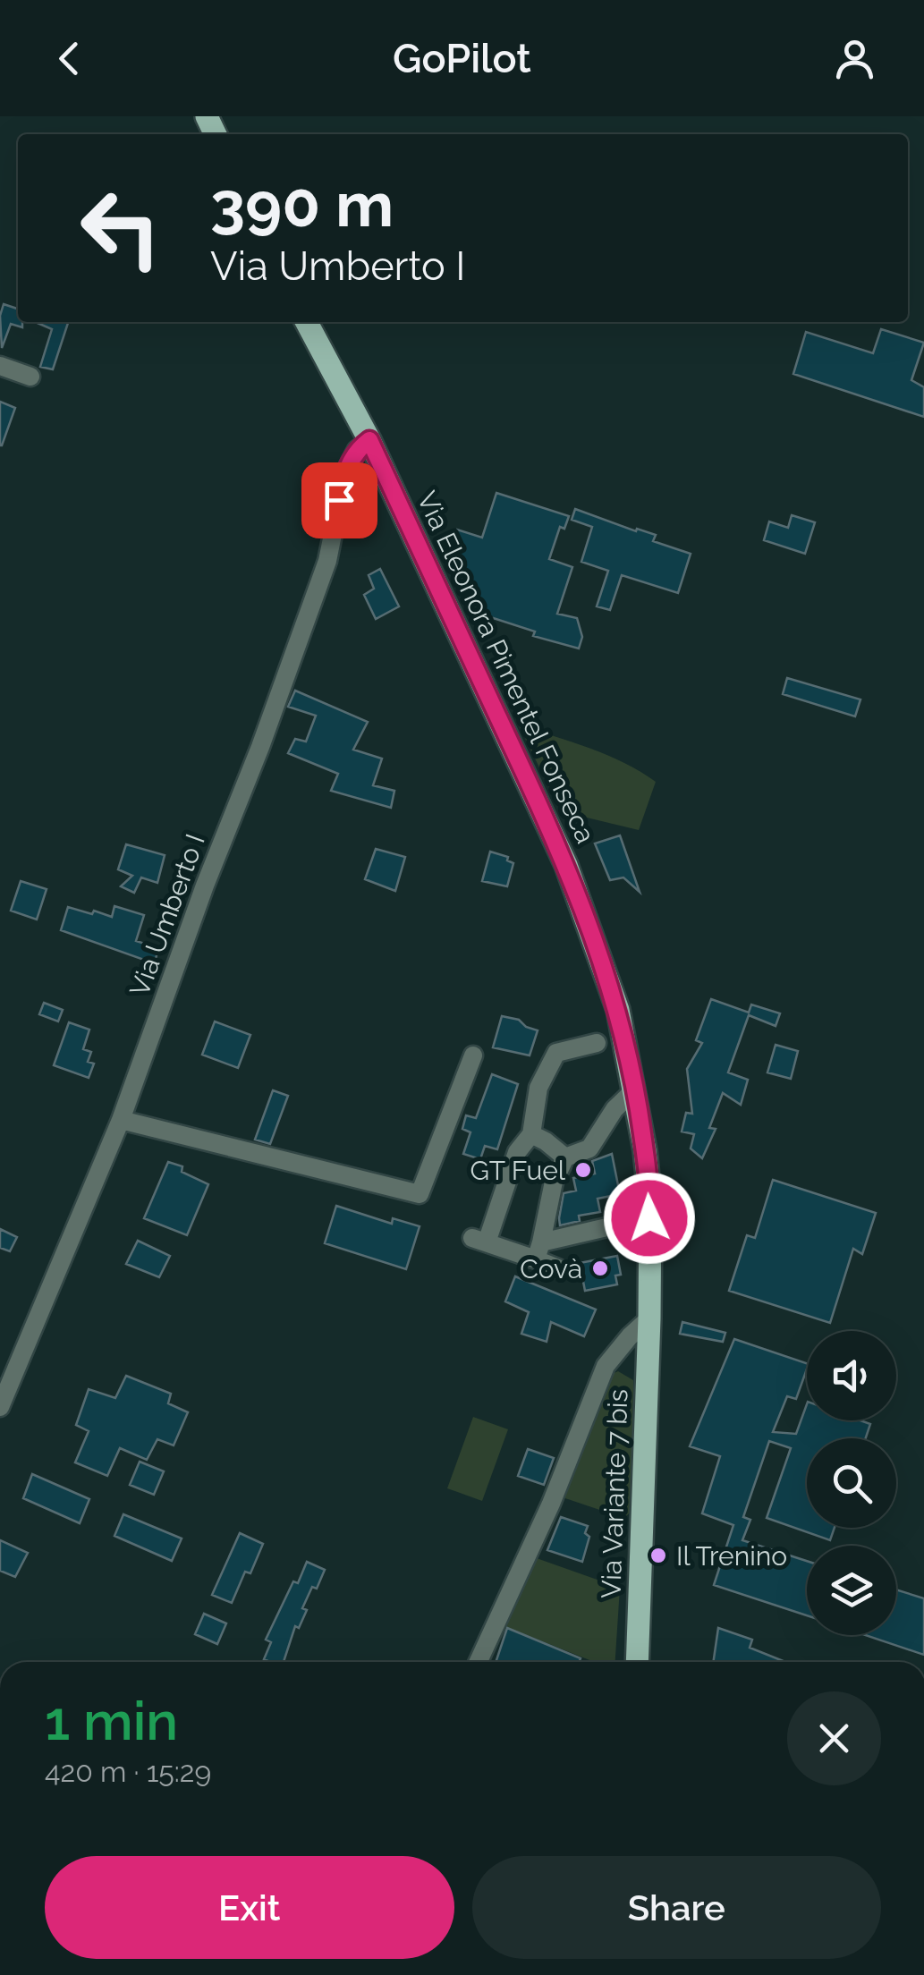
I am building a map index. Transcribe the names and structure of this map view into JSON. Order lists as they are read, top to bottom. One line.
{"streets":{"main road":["Via Eleonora Pimentel Fonseca","Via Variante 7 bis"],"street":["Via Umberto I"]},"crossings":[["Via Eleonora Pimentel Fonseca","Via Umberto I"],["Via Eleonora Pimentel Fonseca","Via Variante 7 bis"]],"places":["GT Fuel","Covà","Il Trenino"],"page":{"header":"GoPilot","turn":["390 m","Via Umberto I"],"heading":["1 min","420 m · 15:29"],"buttons":["Exit","Share"]}}
